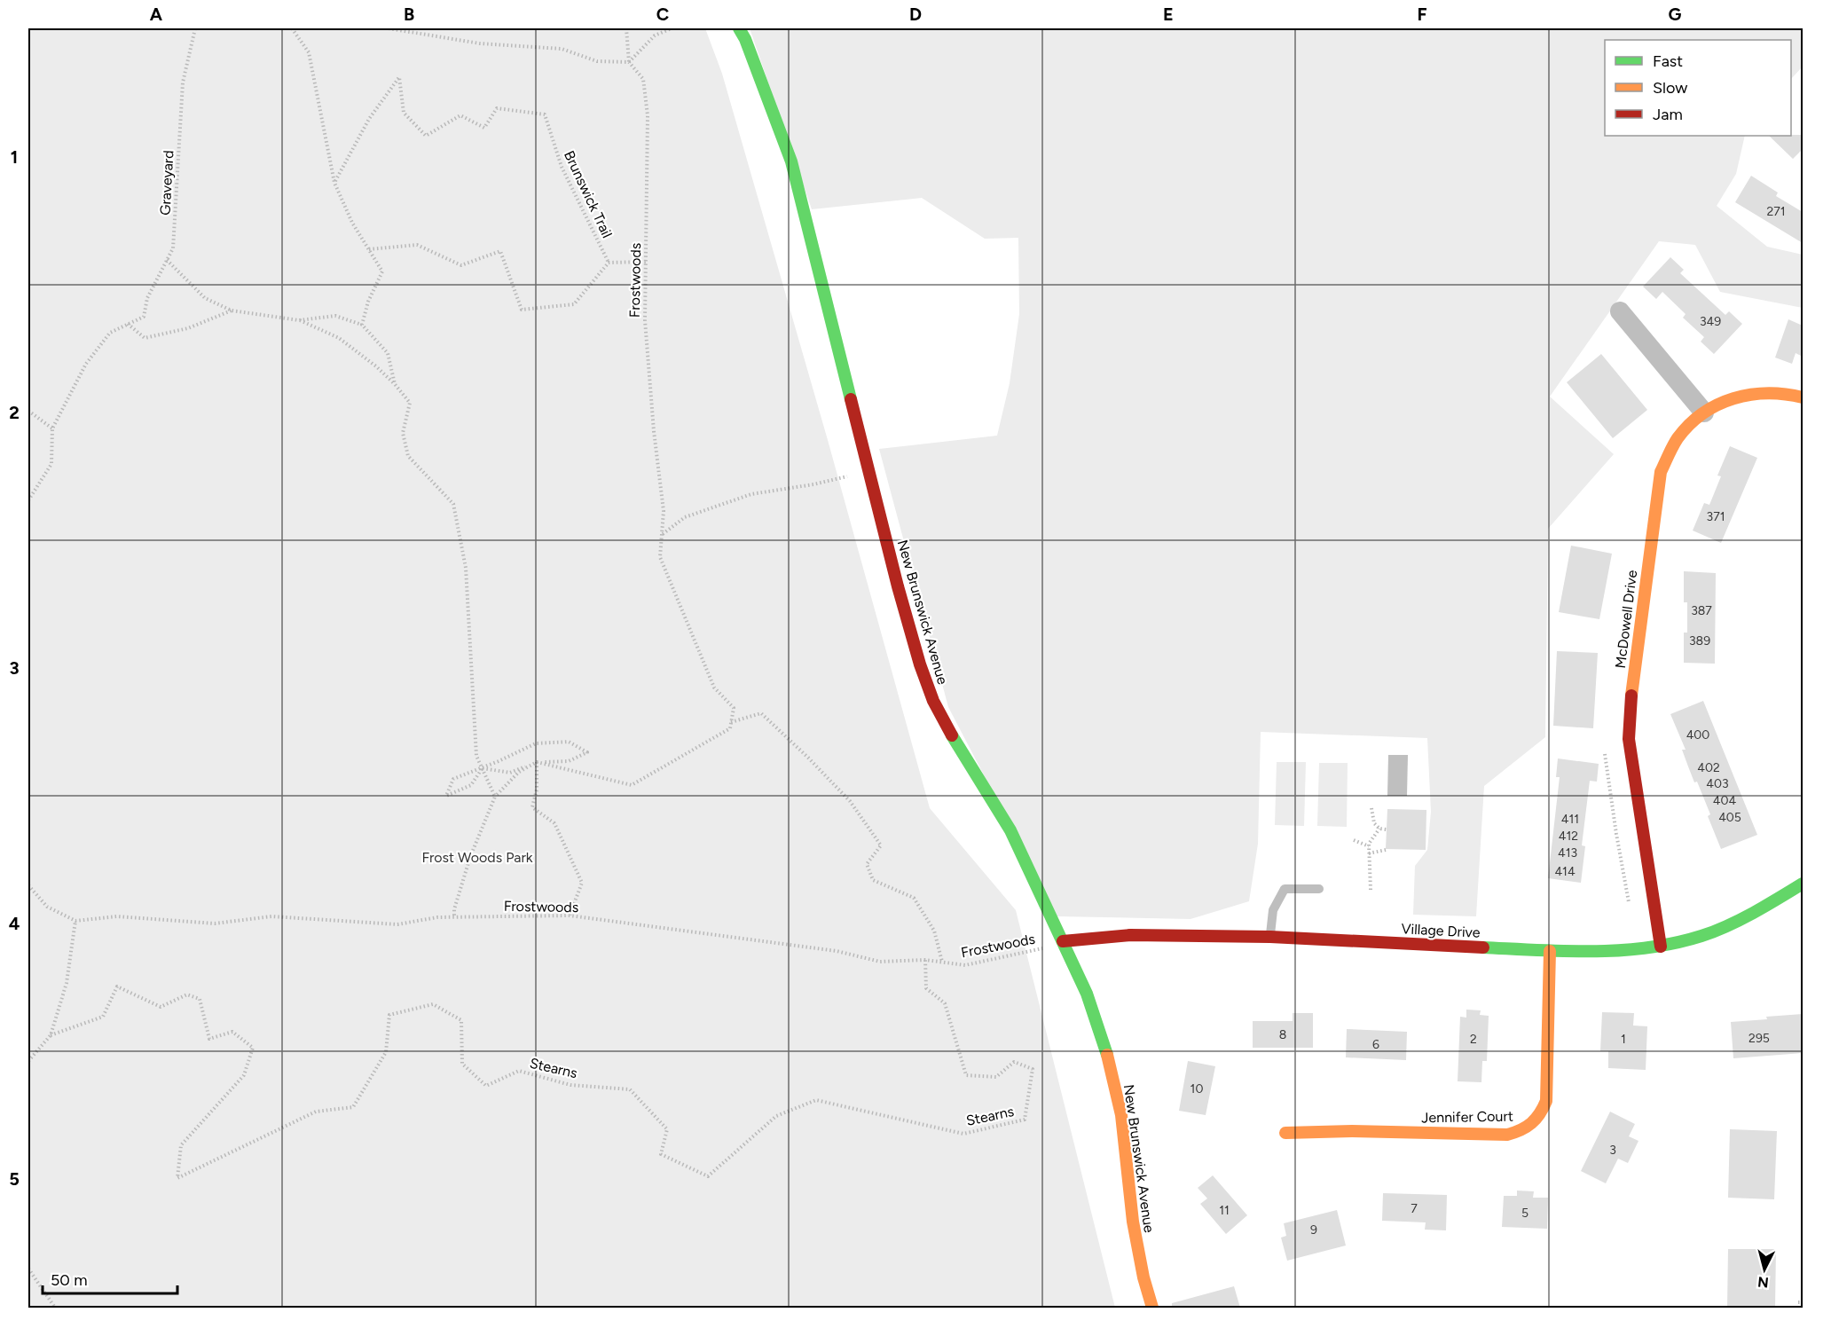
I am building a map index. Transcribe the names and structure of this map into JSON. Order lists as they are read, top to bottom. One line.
{"streets":{"street":["New Brunswick Avenue","McDowell Drive","Village Drive","Jennifer Court"],"path":["Graveyard","Brunswick Trail","Frostwoods","Stearns"]},"crossings":[["Frostwoods","New Brunswick Avenue"],["Frostwoods","Village Drive"],["Frostwoods","Stearns"],["New Brunswick Avenue","Village Drive"],["McDowell Drive","Village Drive"],["Village Drive","Jennifer Court"]],"parks":["Frost Woods Park"],"house_numbers":["271","349","371","387","389","400","402","403","404","405","411","412","413","414","8","295","2","1","6","10","3","7","11","5","9"],"legend":["Fast","Slow","Jam"],"scale_bar":"50 m","north":"bottom","grid":{"columns":["A","B","C","D","E","F","G"],"rows":["1","2","3","4","5"]}}
